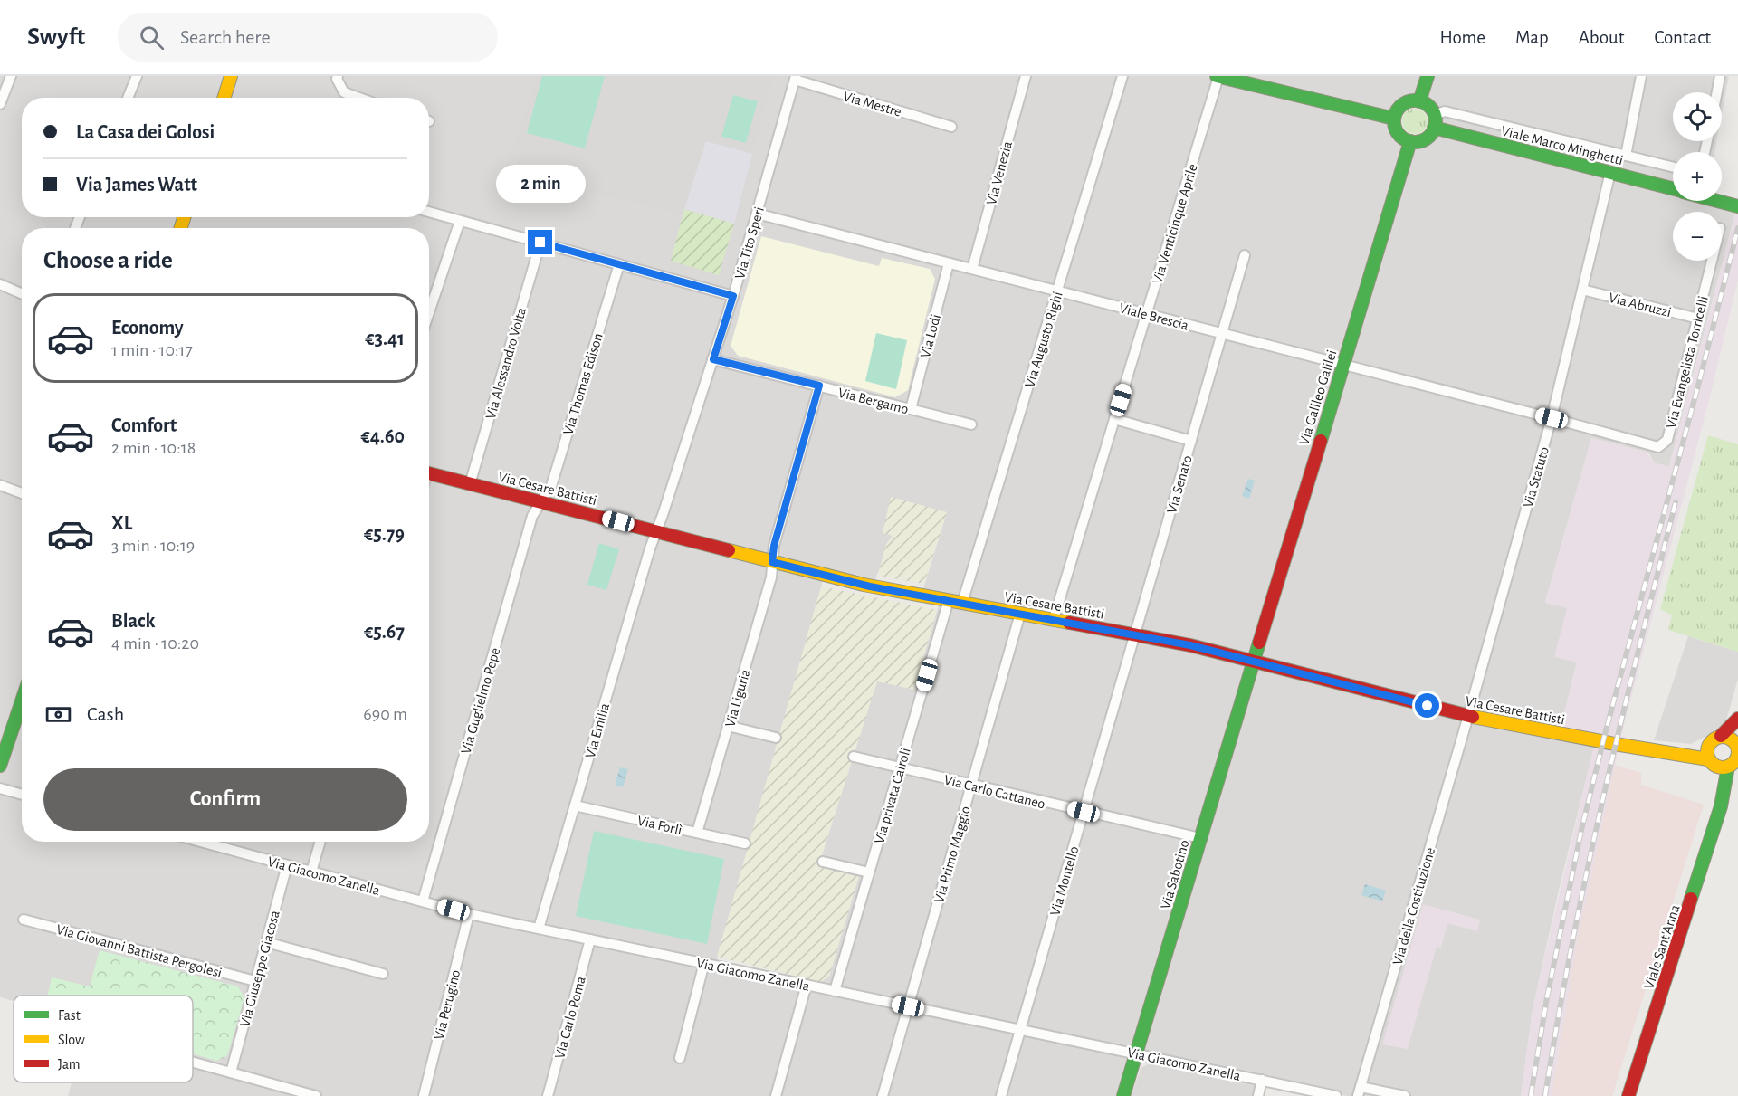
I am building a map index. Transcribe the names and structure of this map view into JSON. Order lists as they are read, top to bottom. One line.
{"streets":{"street":["Via Mestre","Viale Marco Minghetti","Via Venezia","Via Venticinque Aprile","Via Tito Speri","Via Abruzzi","Viale Brescia","Via Lodi","Via Augusto Righi","Via Evangelista Torricelli","Via Alessandro Volta","Via Thomas Edison","Via Galileo Galilei","Via Bergamo","Via Statuto","Via Senato","Via Cesare Battisti","Via Liguria","Via Guglielmo Pepe","Via Emilia","Via Carlo Cattaneo","Via privata Cairoli","Via Forlì","Via Primo Maggio","Via Sabotino","Via Giacomo Zanella","Via Montello","Via della Costituzione","Viale Sant'Anna","Via Giovanni Battista Pergolesi","Via Giuseppe Giacosa","Via Perugino","Via Carlo Poma"]},"crossings":[["Via Mestre","Via Tito Speri"],["Viale Marco Minghetti","Via Galileo Galilei"],["Viale Marco Minghetti","Via Statuto"],["Via Venezia","Viale Brescia"],["Via Venticinque Aprile","Viale Brescia"],["Via Venticinque Aprile","Via Cesare Battisti"],["Via Tito Speri","Viale Brescia"],["Via Tito Speri","Via Bergamo"],["Via Tito Speri","Via Cesare Battisti"],["Via Tito Speri","Via Emilia"],["Via Abruzzi","Via Evangelista Torricelli"],["Via Abruzzi","Via Statuto"],["Viale Brescia","Via Lodi"],["Viale Brescia","Via Augusto Righi"],["Viale Brescia","Via Evangelista Torricelli"],["Viale Brescia","Via Galileo Galilei"],["Viale Brescia","Via Statuto"],["Viale Brescia","Via Senato"],["Via Lodi","Via Bergamo"],["Via Augusto Righi","Via Cesare Battisti"],["Via Evangelista Torricelli","Via Statuto"],["Via Alessandro Volta","Via Cesare Battisti"],["Via Thomas Edison","Via Cesare Battisti"],["Via Thomas Edison","Via Guglielmo Pepe"],["Via Galileo Galilei","Via Cesare Battisti"],["Via Galileo Galilei","Via Sabotino"],["Via Bergamo","Via Liguria"],["Via Statuto","Via Cesare Battisti"],["Via Statuto","Via della Costituzione"],["Via Senato","Via Cesare Battisti"],["Via Senato","Via Montello"],["Via Cesare Battisti","Via Liguria"],["Via Cesare Battisti","Via Guglielmo Pepe"],["Via Cesare Battisti","Via Emilia"],["Via Cesare Battisti","Via privata Cairoli"],["Via Cesare Battisti","Via Primo Maggio"],["Via Cesare Battisti","Via Sabotino"],["Via Cesare Battisti","Via Montello"],["Via Cesare Battisti","Via della Costituzione"],["Via Cesare Battisti","Viale Sant'Anna"],["Via Liguria","Via Forlì"],["Via Guglielmo Pepe","Via Giacomo Zanella"],["Via Emilia","Via Forlì"],["Via Emilia","Via Giacomo Zanella"],["Via Carlo Cattaneo","Via privata Cairoli"],["Via Carlo Cattaneo","Via Primo Maggio"],["Via Carlo Cattaneo","Via Sabotino"],["Via Carlo Cattaneo","Via Montello"],["Via privata Cairoli","Via Giacomo Zanella"],["Via Primo Maggio","Via Giacomo Zanella"],["Via Sabotino","Via Giacomo Zanella"],["Via Giacomo Zanella","Via Montello"],["Via Giacomo Zanella","Via Giuseppe Giacosa"],["Via Giacomo Zanella","Via Perugino"],["Via Giacomo Zanella","Via Carlo Poma"],["Via Giovanni Battista Pergolesi","Via Giuseppe Giacosa"]],"legend":["Fast","Slow","Jam"],"page":{"header":"Swyft","search":"Search here","nav":["Home","Map","About","Contact"],"map_buttons":["+","−"],"banner":["La Casa dei Golosi","Via James Watt"],"bubble":"2 min","heading":"Choose a ride","list":[{"name":"Economy","note":"1 min · 10:17","value":"€3.41"},{"name":"Comfort","note":"2 min · 10:18","value":"€4.60"},{"name":"XL","note":"3 min · 10:19","value":"€5.79"},{"name":"Black","note":"4 min · 10:20","value":"€5.67"}],"pay":["Cash","690 m"],"buttons":"Confirm"}}
